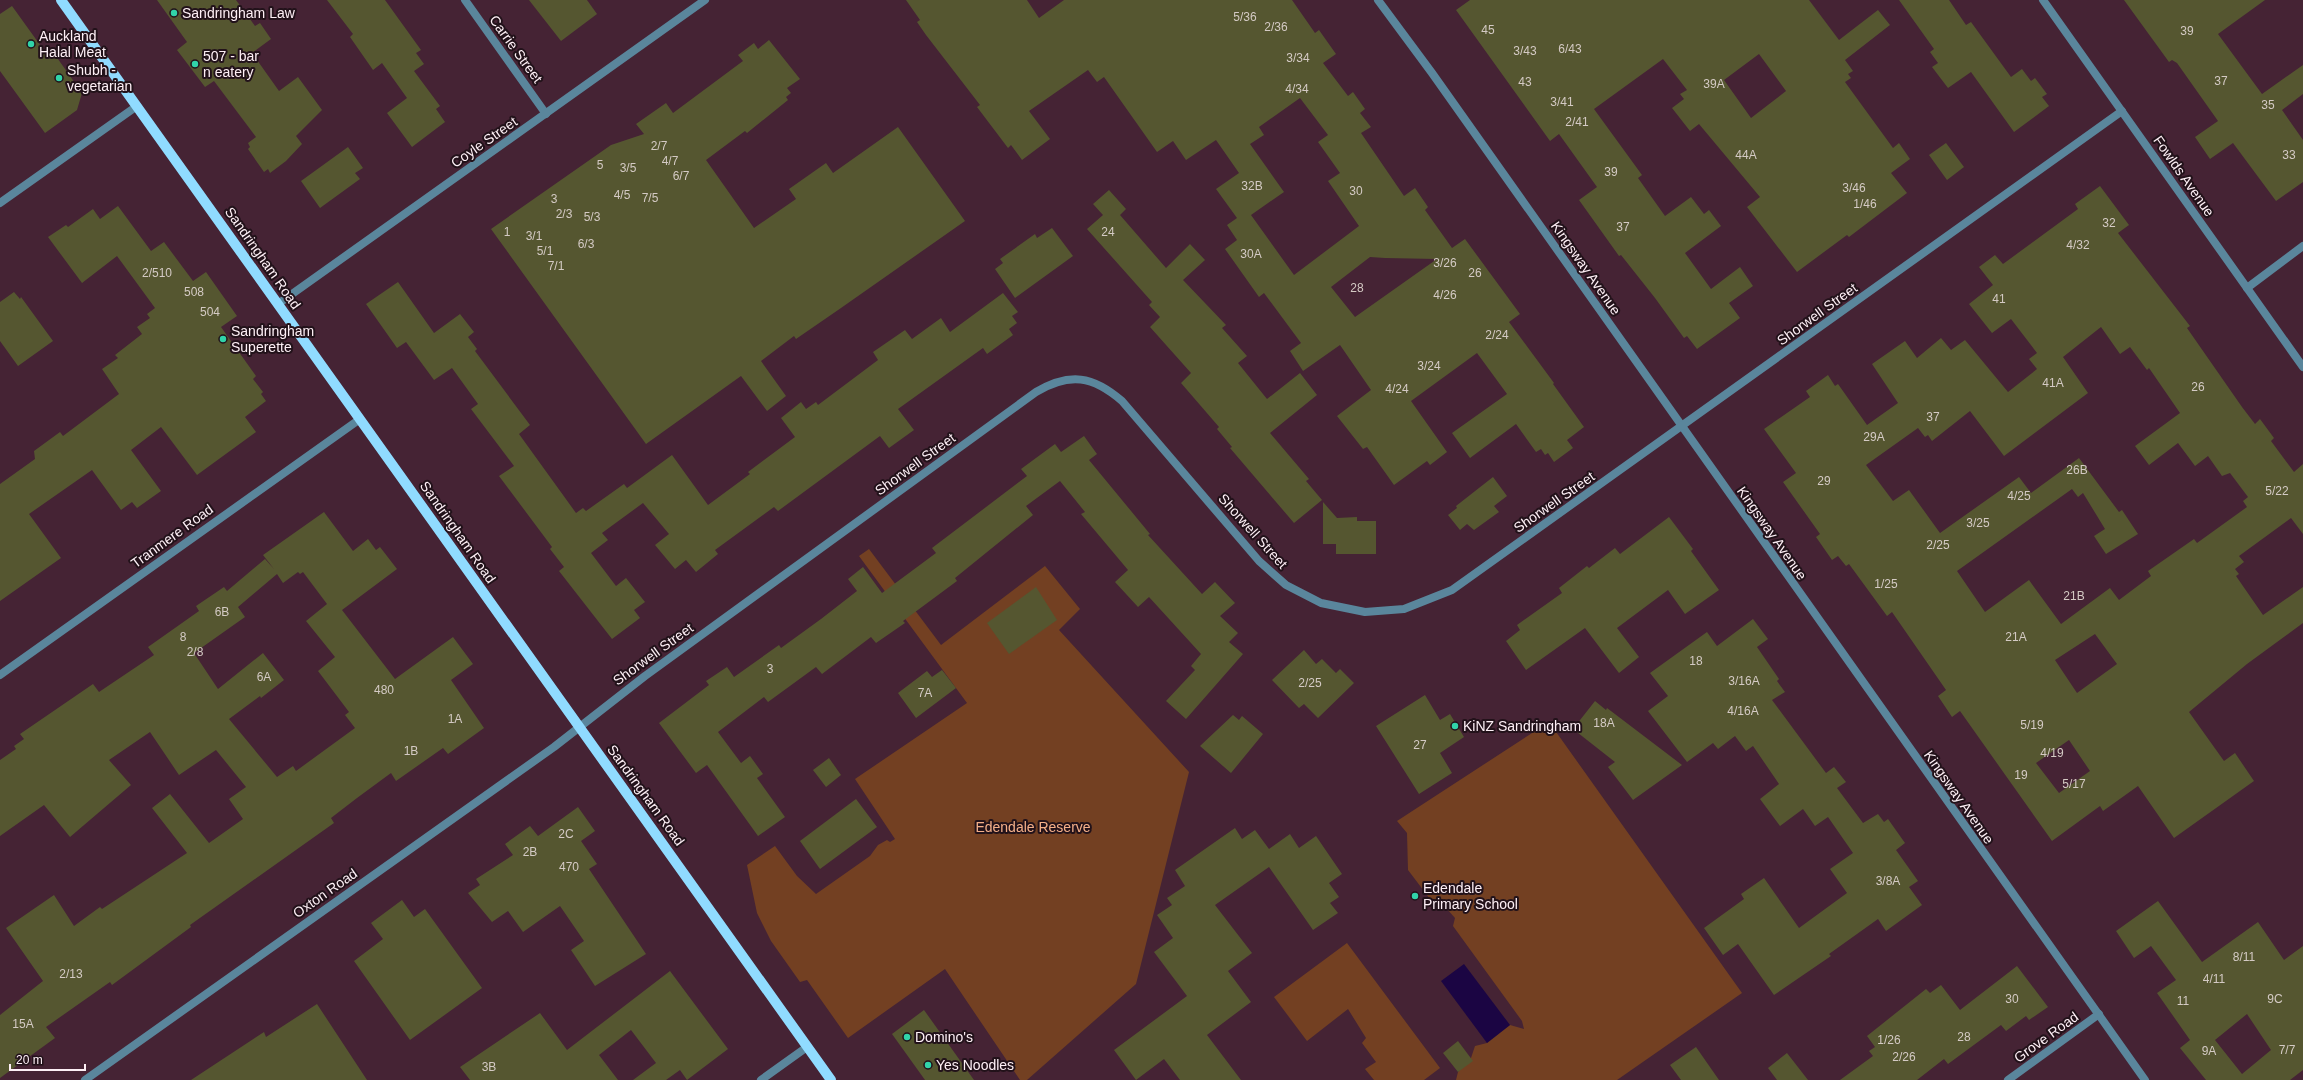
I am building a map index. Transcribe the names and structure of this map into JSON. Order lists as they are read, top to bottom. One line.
{"streets":{"main road":["Sandringham Road"],"street":["Carrie Street","Coyle Street","Fowlds Avenue","Kingsway Avenue","Shorwell Street","Tranmere Road","Oxton Road","Grove Road"]},"crossings":[["Carrie Street","Coyle Street"],["Coyle Street","Sandringham Road"],["Fowlds Avenue","Shorwell Street"],["Sandringham Road","Shorwell Street"],["Sandringham Road","Tranmere Road"],["Sandringham Road","Oxton Road"],["Kingsway Avenue","Shorwell Street"],["Kingsway Avenue","Grove Road"],["Shorwell Street","Oxton Road"]],"parks":["Edendale Reserve"],"places":["Sandringham Law","Auckland Halal Meat","507 - bar n eatery","Shubh - vegetarian","Sandringham Superette","KiNZ Sandringham","Edendale Primary School","Domino's","Yes Noodles"],"house_numbers":["5/36","2/36","45","39","6/43","3/43","3/34","37","43","39A","4/34","3/41","35","2/41","2/7","44A","33","4/7","5","3/5","39","6/7","32B","3/46","30","4/5","7/5","3","1/46","2/3","5/3","32","37","1","24","3/1","6/3","4/32","5/1","30A","3/26","7/1","2/510","26","28","508","4/26","41","504","2/24","3/24","41A","26","4/24","37","29A","26B","29","5/22","4/25","3/25","2/25","1/25","21B","6B","8","21A","2/8","18","3","6A","3/16A","2/25","480","7A","4/16A","1A","18A","5/19","27","1B","4/19","19","5/17","2C","2B","470","3/8A","8/11","2/13","4/11","30","9C","11","15A","28","1/26","7/7","9A","2/26","3B"],"scale_bar":"20 m"}
